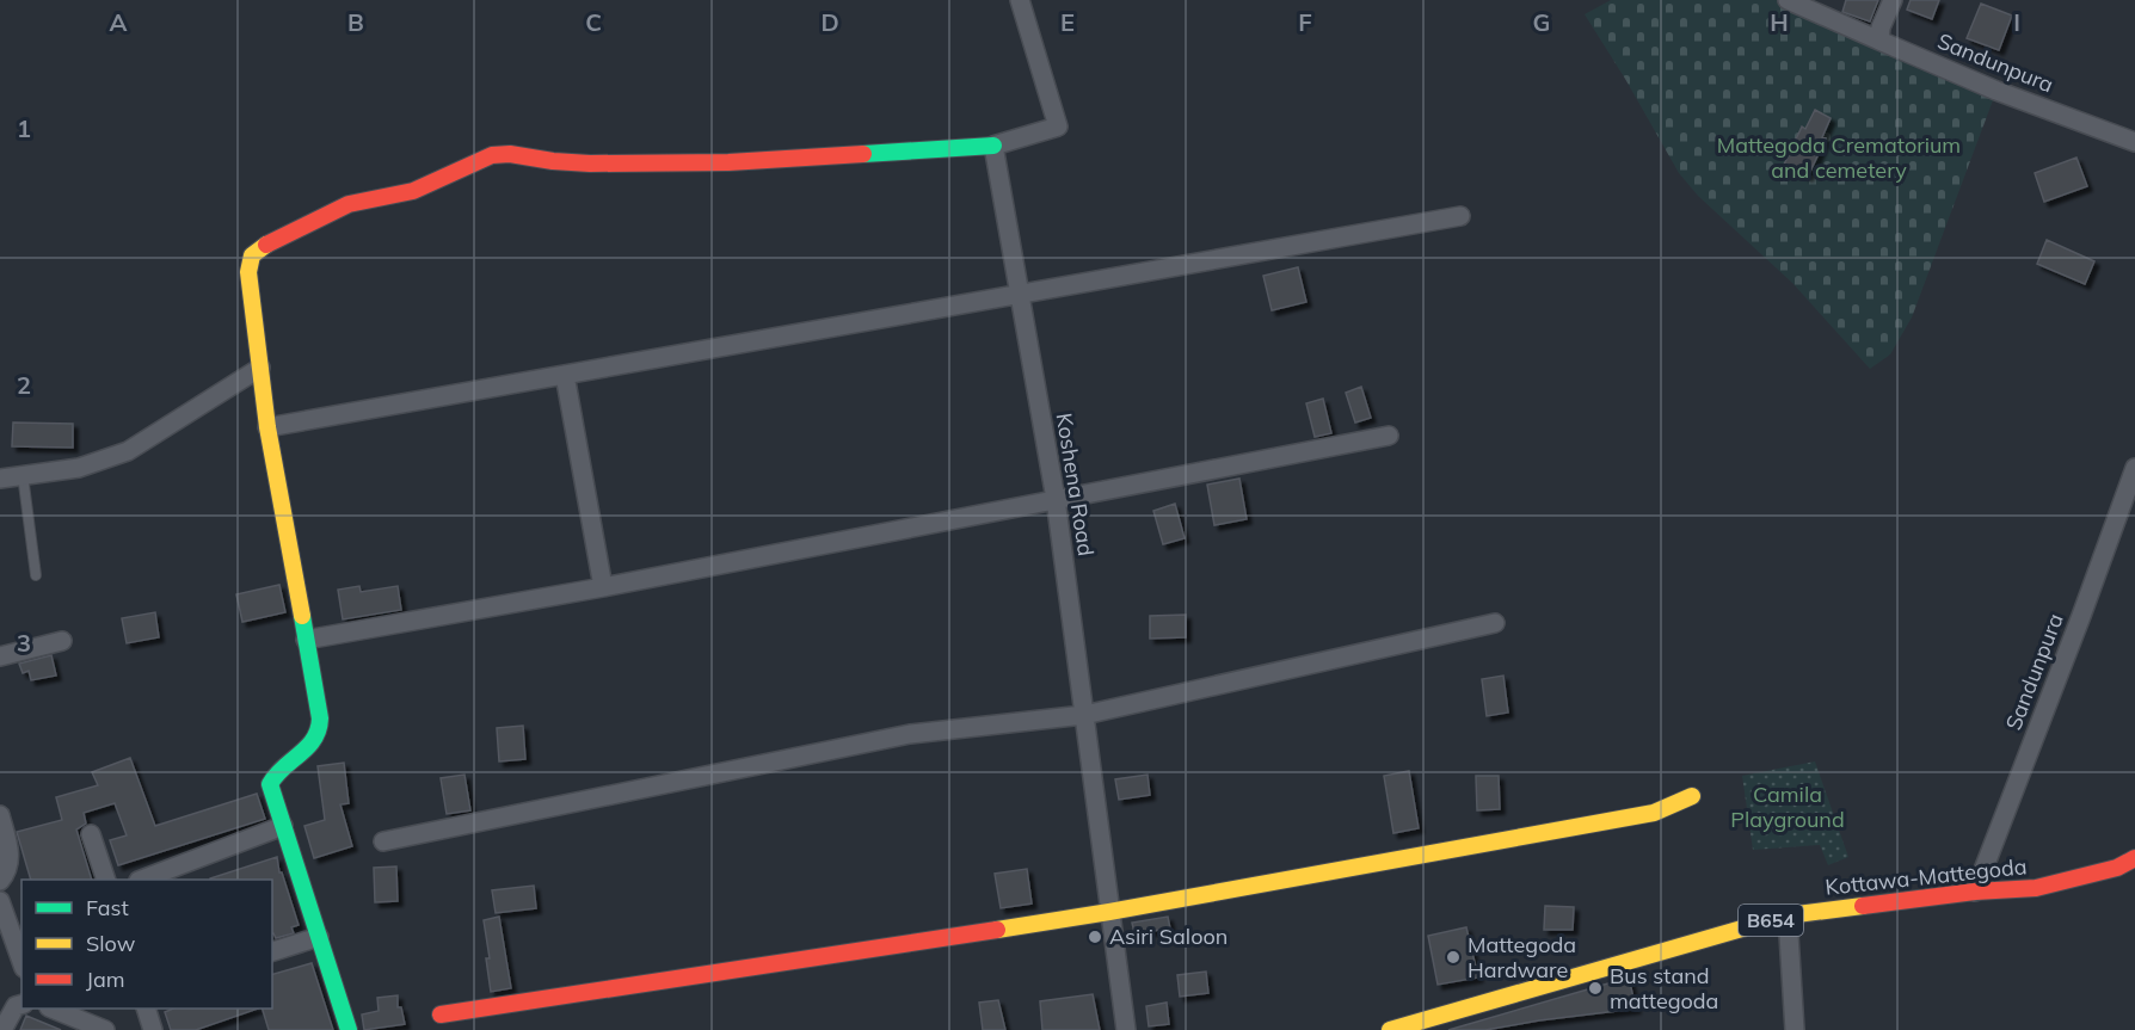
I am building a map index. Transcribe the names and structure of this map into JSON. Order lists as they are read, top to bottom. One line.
{"streets":{"street":["Sandunpura","Koshena Road","Kottawa-Mattegoda","B654"]},"crossings":[["Sandunpura","Kottawa-Mattegoda"]],"parks":["Mattegoda Crematorium and cemetery","Camila Playground"],"places":["Asiri Saloon","Mattegoda Hardware","Bus stand mattegoda"],"legend":["Fast","Slow","Jam"],"grid":{"columns":["A","B","C","D","E","F","G","H","I"],"rows":["1","2","3"]}}
